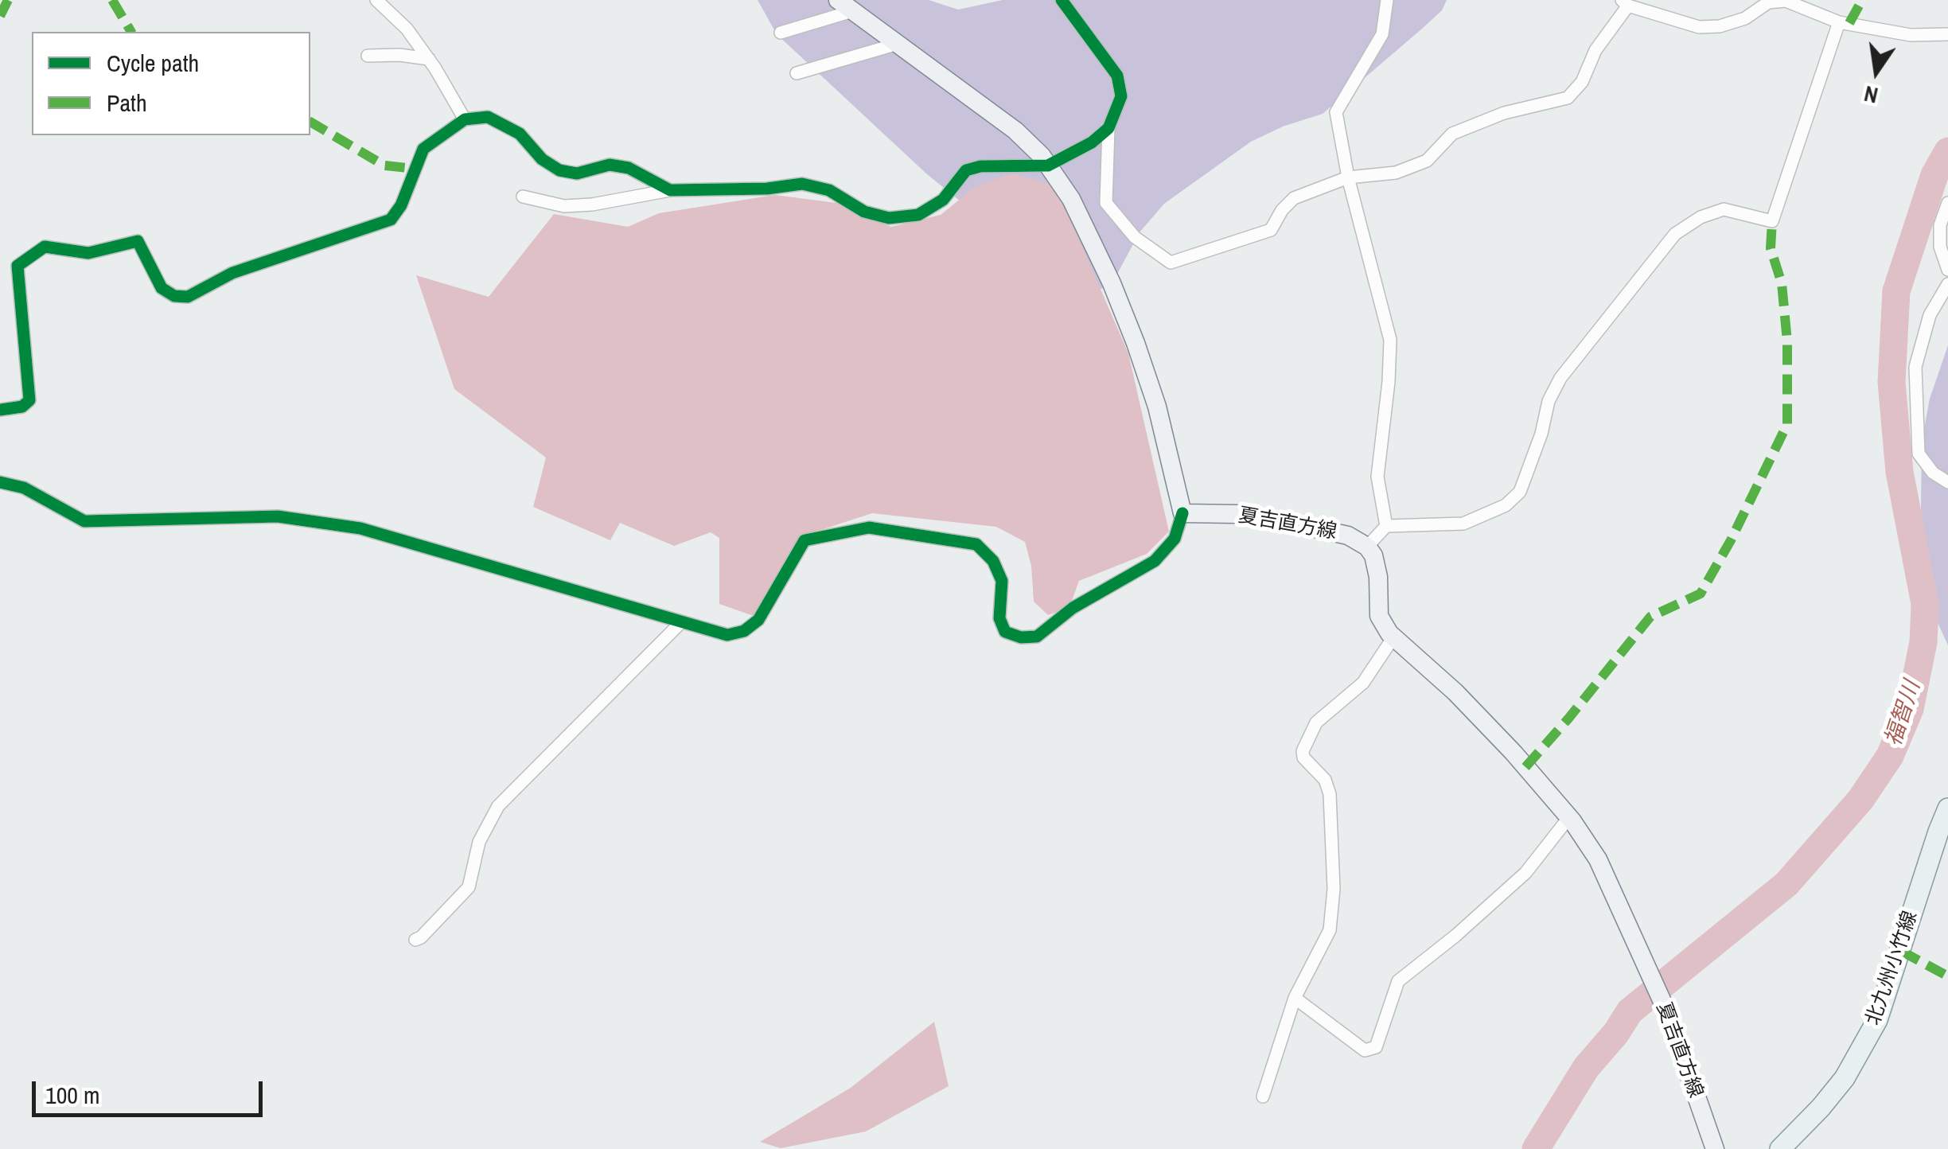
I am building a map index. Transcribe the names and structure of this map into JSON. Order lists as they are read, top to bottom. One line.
{"streets":{"main road":["夏吉直方線","北九州小竹線"]},"water":["福智川"],"legend":["Cycle path","Path"],"scale_bar":"100 m","north":"bottom"}
